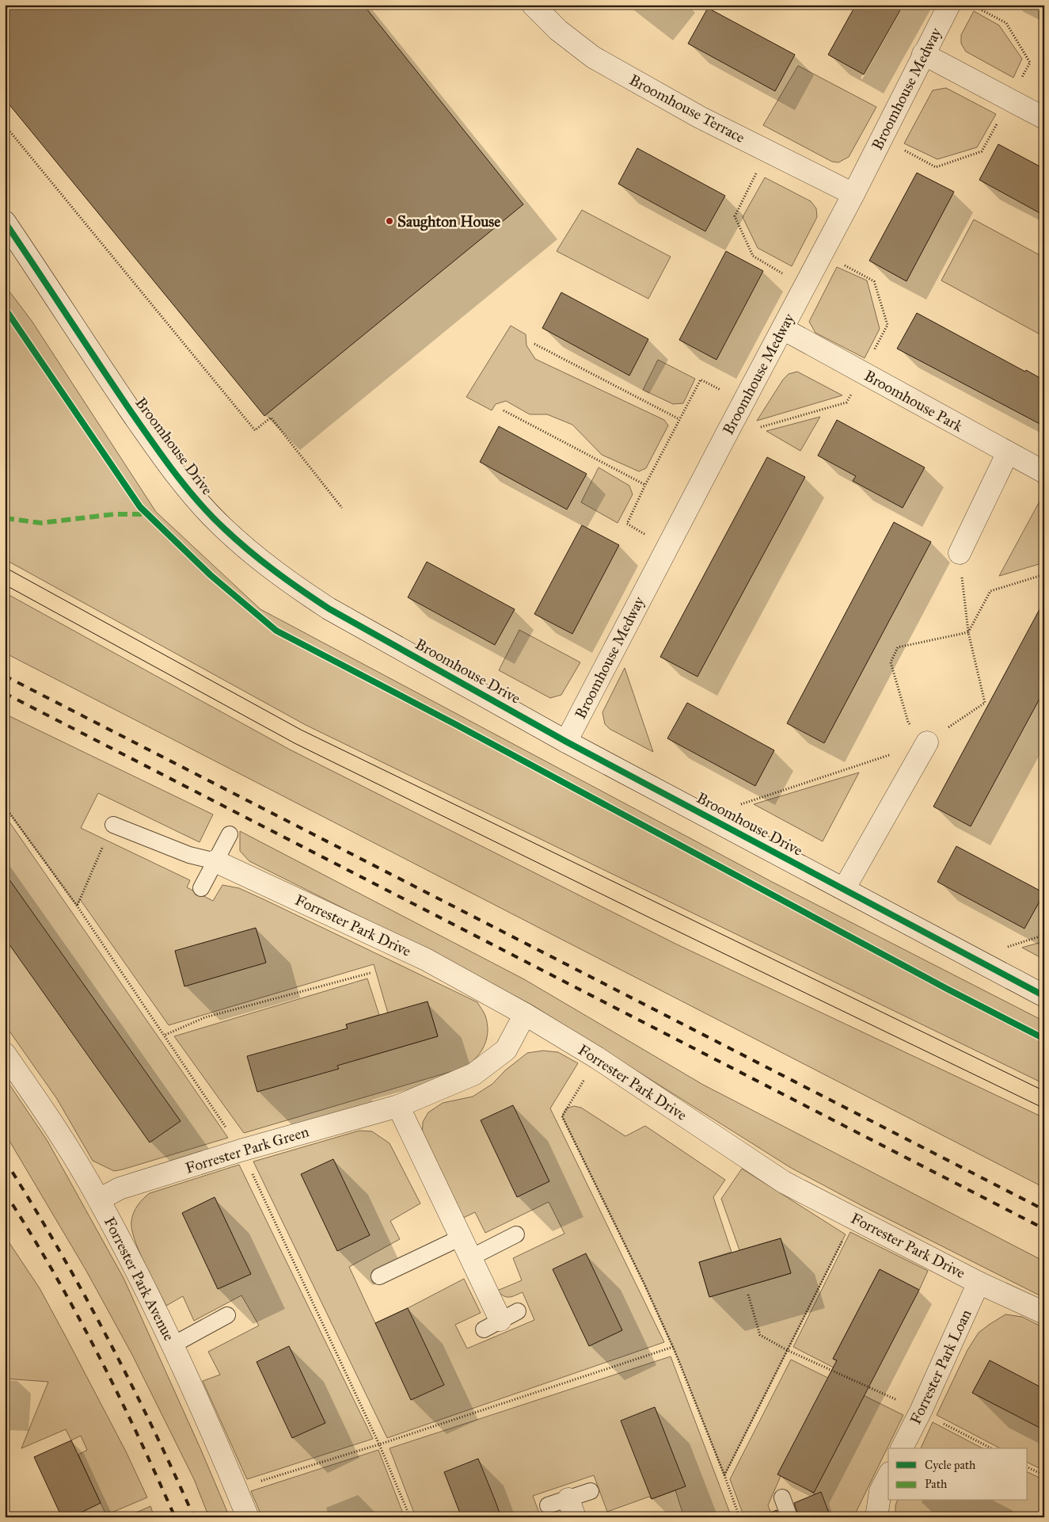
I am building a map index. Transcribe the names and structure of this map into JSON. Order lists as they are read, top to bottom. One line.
{"streets":{"street":["Broomhouse Medway","Broomhouse Terrace","Broomhouse Park","Broomhouse Drive","Forrester Park Drive","Forrester Park Green","Forrester Park Avenue","Forrester Park Loan"]},"crossings":[["Broomhouse Medway","Broomhouse Terrace"],["Broomhouse Medway","Broomhouse Park"],["Broomhouse Medway","Broomhouse Drive"],["Forrester Park Drive","Forrester Park Green"],["Forrester Park Drive","Forrester Park Loan"],["Forrester Park Green","Forrester Park Avenue"]],"places":["Saughton House"],"legend":["Cycle path","Path"]}
